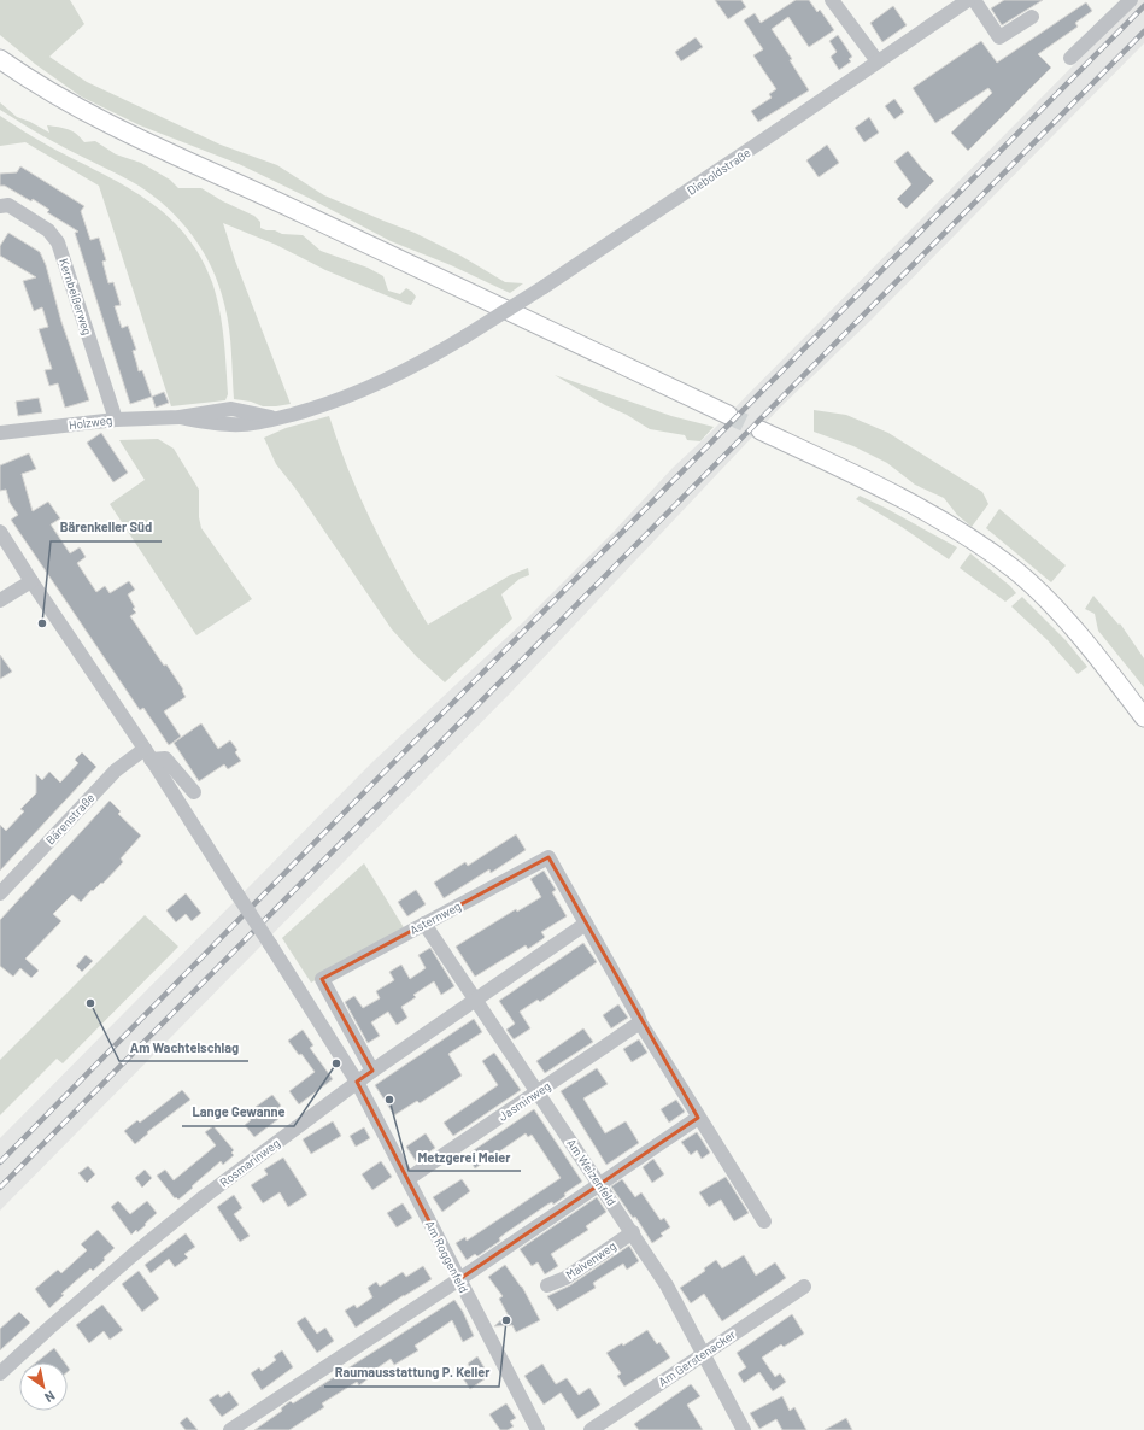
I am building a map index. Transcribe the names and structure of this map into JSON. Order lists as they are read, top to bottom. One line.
{"streets":{"street":["Dieboldstraße","Kernbeißerweg","Holzweg","Bärenstraße","Asternweg","Jasminweg","Rosmarinweg","Am Weizenfeld","Am Roggenfeld","Malvenweg","Am Gerstenacker"]},"crossings":[["Dieboldstraße","Holzweg"],["Kernbeißerweg","Holzweg"],["Bärenstraße","Am Roggenfeld"],["Asternweg","Rosmarinweg"],["Asternweg","Am Weizenfeld"],["Jasminweg","Am Weizenfeld"],["Jasminweg","Am Roggenfeld"],["Rosmarinweg","Am Weizenfeld"],["Rosmarinweg","Am Roggenfeld"],["Am Weizenfeld","Malvenweg"],["Am Weizenfeld","Am Gerstenacker"]],"places":["Bärenkeller Süd","Am Wachtelschlag","Lange Gewanne","Metzgerei Meier","Raumausstattung P. Keller"],"north":"bottom right"}
